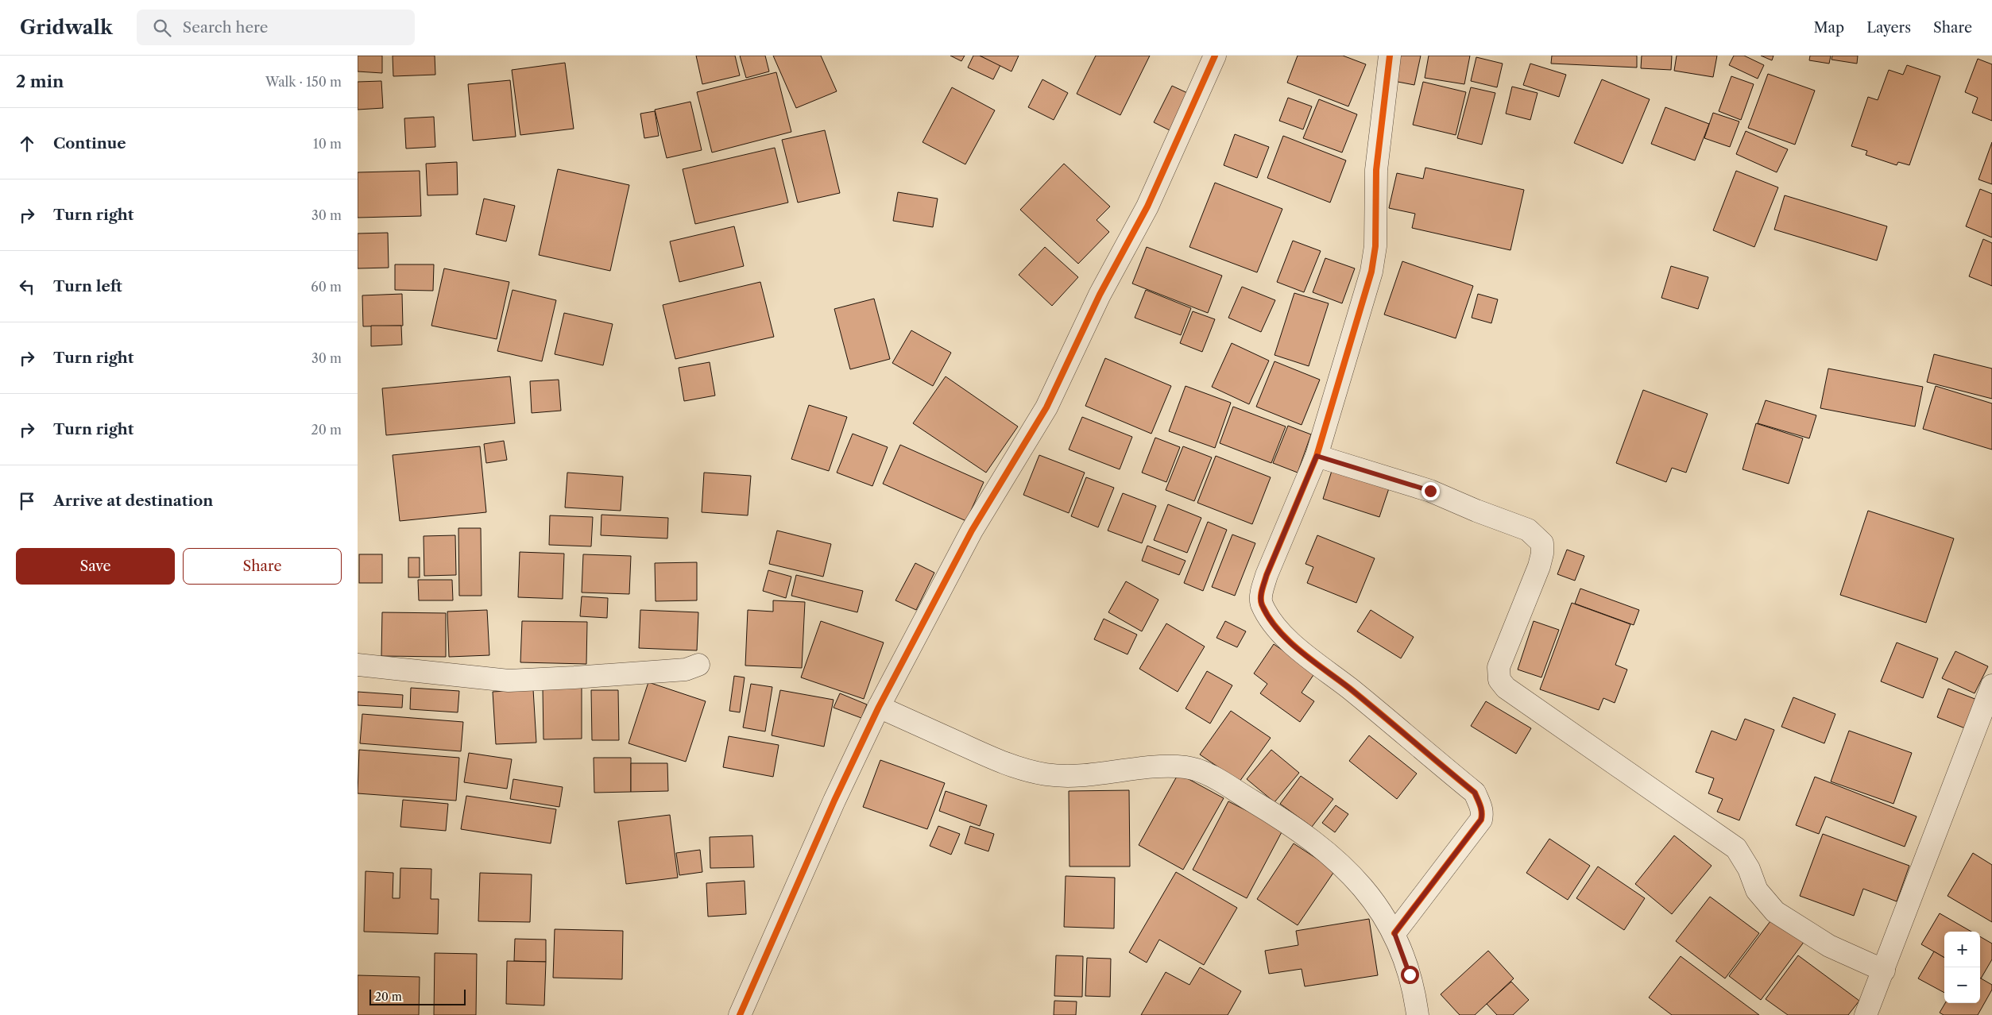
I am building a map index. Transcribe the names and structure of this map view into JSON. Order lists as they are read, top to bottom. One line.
{"scale_bar":"20 m","page":{"header":"Gridwalk","search":"Search here","nav":["Map","Layers","Share"],"heading":["2 min","Walk · 150 m"],"list":[["Continue","10 m"],["Turn right","30 m"],["Turn left","60 m"],["Turn right","30 m"],["Turn right","20 m"],"Arrive at destination"],"buttons":["Save","Share"],"map_buttons":["+","−"],"scale":"20 m"}}
